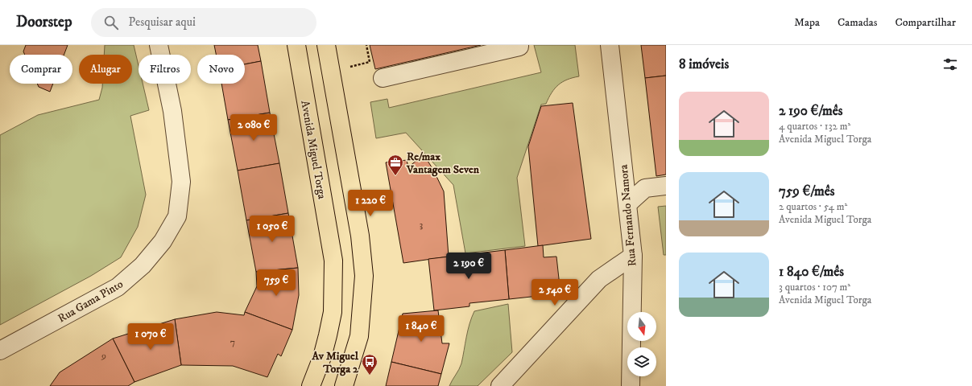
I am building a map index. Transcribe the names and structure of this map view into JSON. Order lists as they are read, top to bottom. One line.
{"streets":{"main road":["Avenida Miguel Torga"],"street":["Rua Fernando Namora","Rua Gama Pinto"]},"places":{"office":["Re/max Vantagem Seven"],"bus stop":["Av Miguel Torga 2"]},"house_numbers":["3","7","9"],"north":"bottom","page":{"header":"Doorstep","search":"Pesquisar aqui","nav":["Mapa","Camadas","Compartilhar"],"heading":"8 imóveis","chip":["Comprar","Alugar","Filtros","Novo"],"list":[{"name":"2 190 €/mês","note":"4 quartos · 132 m² · Avenida Miguel Torga"},{"name":"759 €/mês","note":"2 quartos · 54 m² · Avenida Miguel Torga"},{"name":"1 840 €/mês","note":"3 quartos · 107 m² · Avenida Miguel Torga"}],"price":["2 080 €","1 220 €","1 050 €","2 190 €","759 €","2 540 €","1 840 €","1 070 €"]}}
